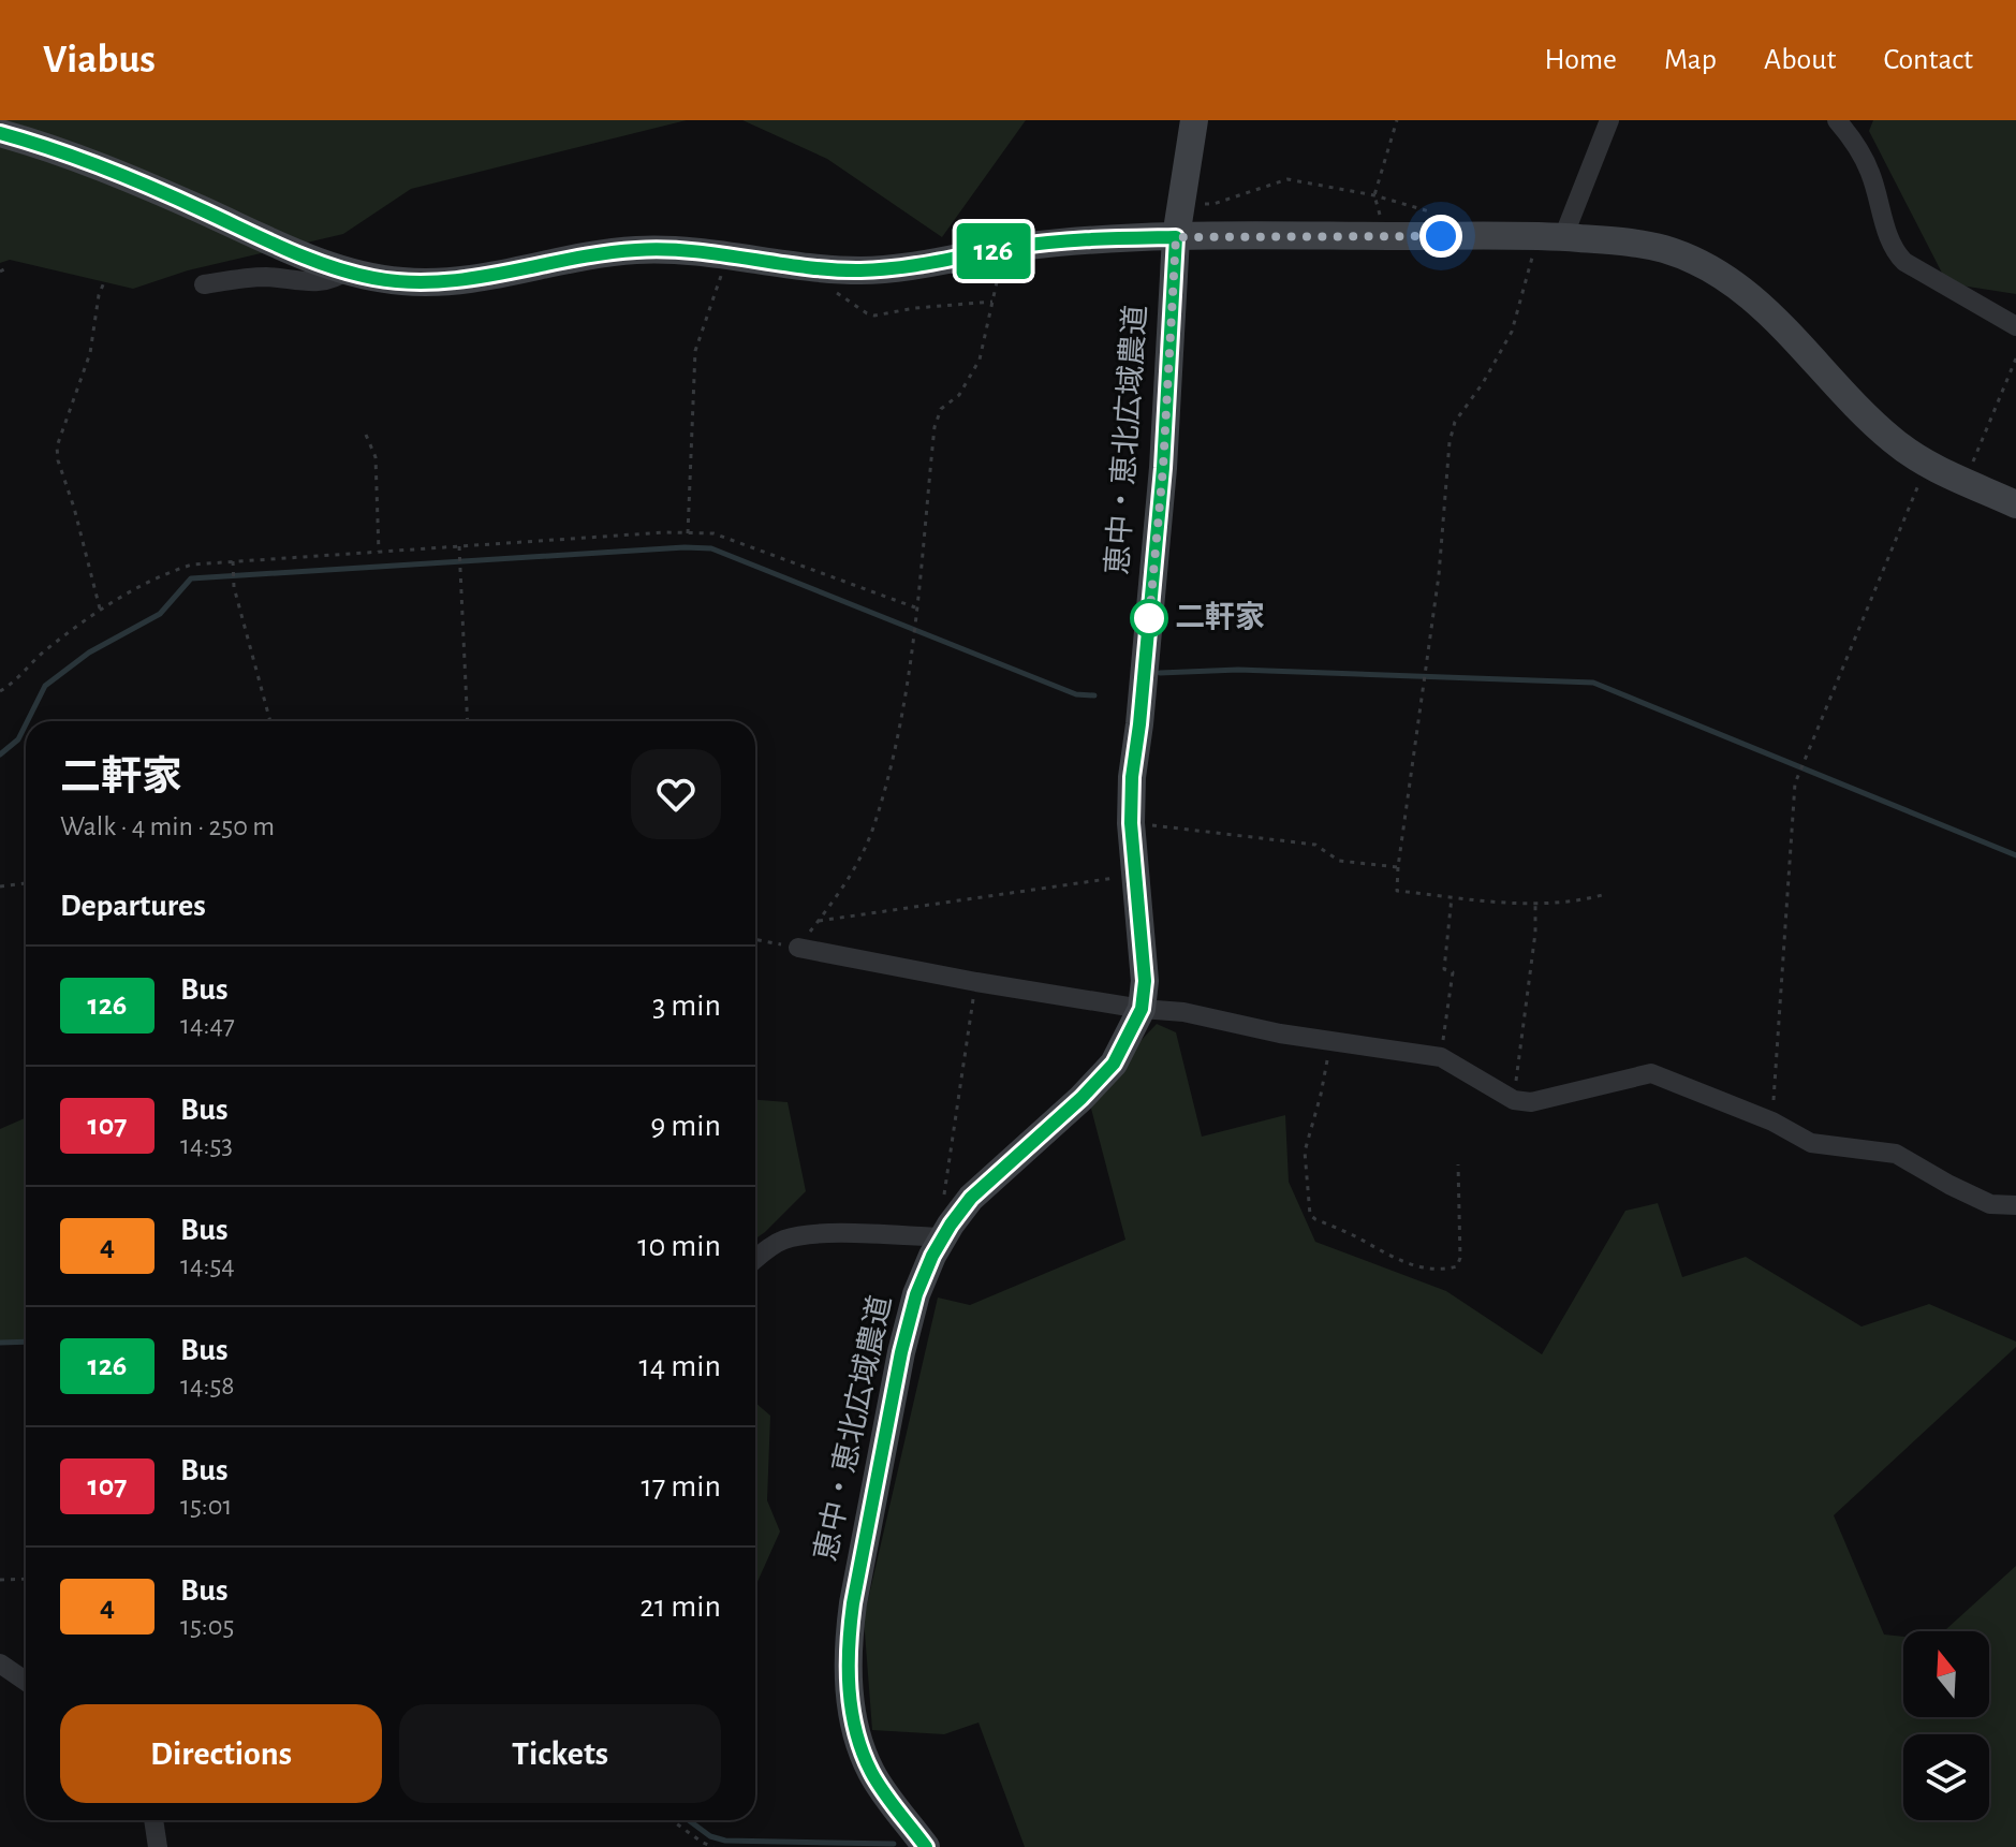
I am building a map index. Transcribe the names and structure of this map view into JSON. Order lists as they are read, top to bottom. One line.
{"streets":{"street":["恵中・恵北広域農道"]},"places":["二軒家"],"lines":["bus line 126"],"north":"top","page":{"header":"Viabus","nav":["Home","Map","About","Contact"],"on_map":"126","heading":[["二軒家","Walk · 4 min · 250 m"],"Departures"],"list":[{"mark":"126","name":"Bus","note":"14:47","value":"3 min"},{"mark":"107","name":"Bus","note":"14:53","value":"9 min"},{"mark":"4","name":"Bus","note":"14:54","value":"10 min"},{"mark":"126","name":"Bus","note":"14:58","value":"14 min"},{"mark":"107","name":"Bus","note":"15:01","value":"17 min"},{"mark":"4","name":"Bus","note":"15:05","value":"21 min"}],"buttons":["Directions","Tickets"]}}
